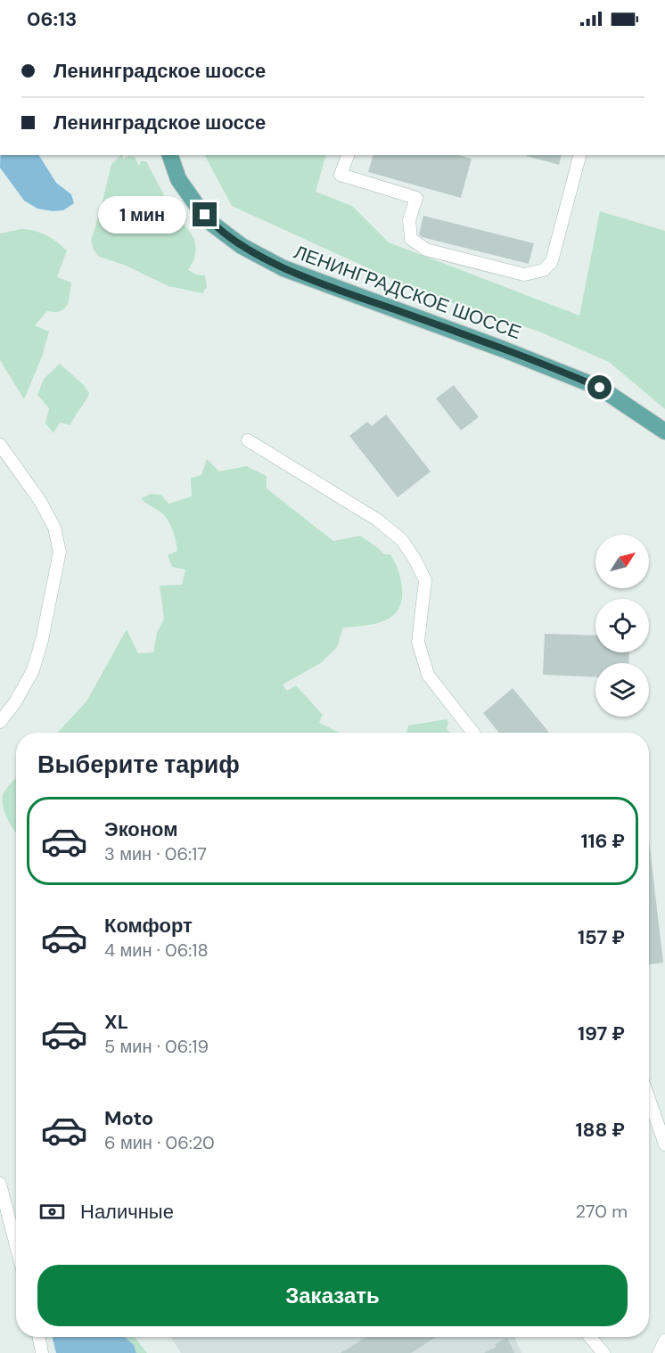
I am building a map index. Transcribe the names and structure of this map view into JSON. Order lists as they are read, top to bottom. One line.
{"streets":{"main road":["ЛЕНИНГРАДСКОЕ ШОССЕ"]},"north":"top right","page":{"status":"06:13","banner":["Ленинградское шоссе","Ленинградское шоссе"],"bubble":"1 мин","heading":"Выберите тариф","list":[{"name":"Эконом","note":"3 мин · 06:17","value":"116 ₽"},{"name":"Комфорт","note":"4 мин · 06:18","value":"157 ₽"},{"name":"XL","note":"5 мин · 06:19","value":"197 ₽"},{"name":"Moto","note":"6 мин · 06:20","value":"188 ₽"}],"pay":["Наличные","270 m"],"buttons":"Заказать"}}
